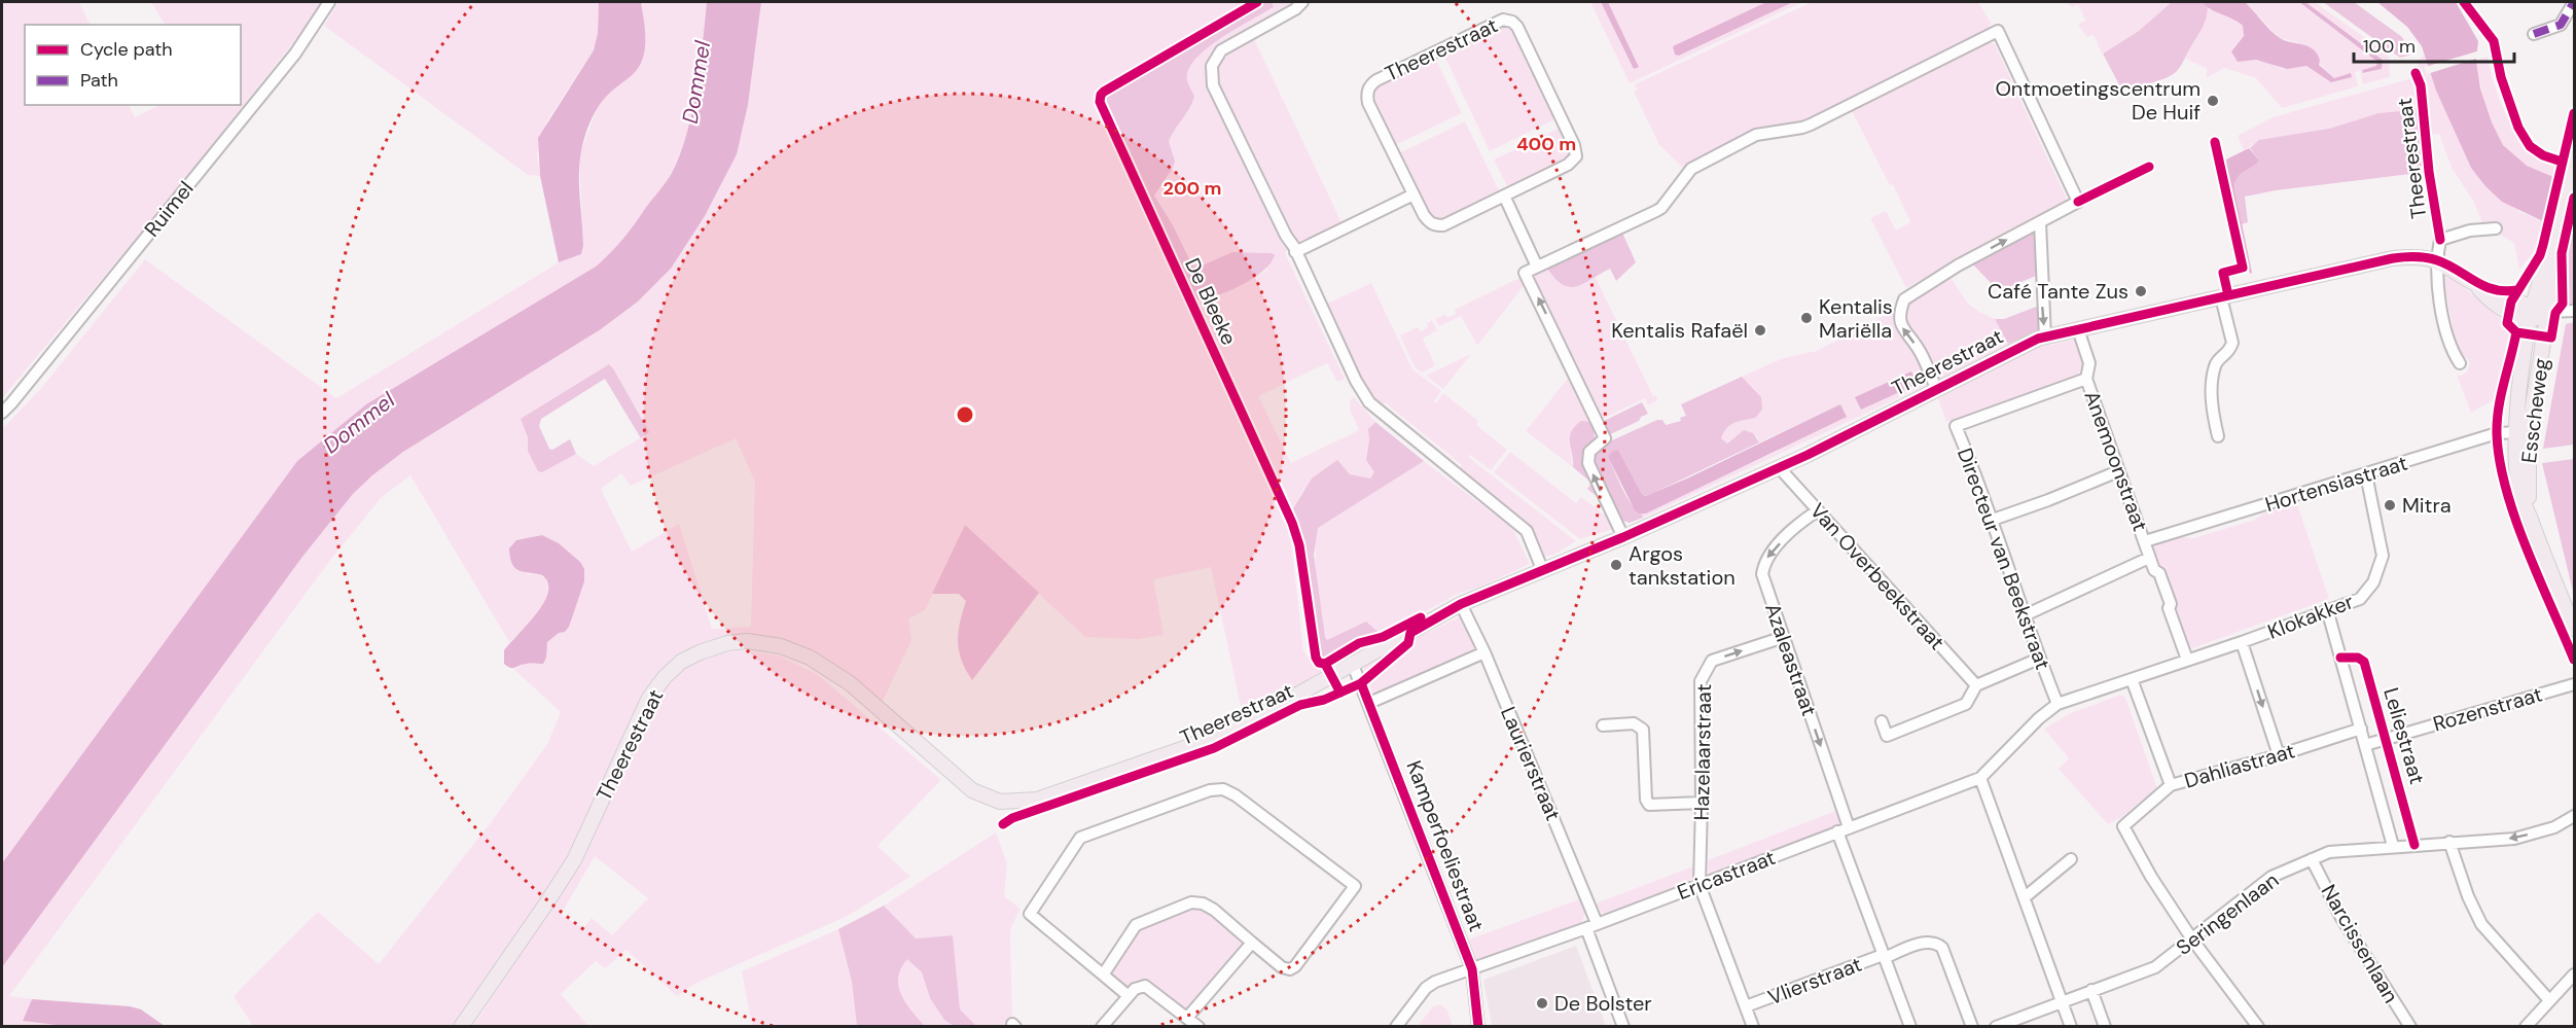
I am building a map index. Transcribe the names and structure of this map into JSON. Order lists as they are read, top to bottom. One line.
{"streets":{"main road":["Theerestraat","Esscheweg"],"street":["Ruimel","Anemoonstraat","Hortensiastraat","Directeur van Beekstraat","Van Overbeekstraat","Klokakker","Azaleastraat","Rozenstraat","Leliestraat","Hazelaarstraat","Laurierstraat","Dahliastraat","Kamperfoeliestraat","Ericastraat","Seringenlaan","Narcissenlaan","Vlierstraat"],"cycle path":["De Bleeke"]},"crossings":[["Theerestraat","Esscheweg"],["Theerestraat","Anemoonstraat"],["Theerestraat","Van Overbeekstraat"],["Theerestraat","Laurierstraat"],["Theerestraat","Kamperfoeliestraat"],["Esscheweg","Hortensiastraat"],["Anemoonstraat","Hortensiastraat"],["Anemoonstraat","Directeur van Beekstraat"],["Anemoonstraat","Klokakker"],["Hortensiastraat","Klokakker"],["Directeur van Beekstraat","Klokakker"],["Van Overbeekstraat","Azaleastraat"],["Klokakker","Leliestraat"],["Azaleastraat","Hazelaarstraat"],["Azaleastraat","Ericastraat"],["Rozenstraat","Leliestraat"],["Leliestraat","Dahliastraat"],["Leliestraat","Seringenlaan"],["Hazelaarstraat","Ericastraat"],["Laurierstraat","Ericastraat"],["Dahliastraat","Seringenlaan"],["Kamperfoeliestraat","Ericastraat"],["Seringenlaan","Narcissenlaan"]],"one_way":["Azaleastraat","Hazelaarstraat"],"water":["Dommel"],"places":["Ontmoetingscentrum De Huif","Café Tante Zus","Kentalis Mariëlla","Kentalis Rafaël","Mitra","Argos tankstation","De Bolster"],"legend":["Cycle path","Path"],"scale_bar":"100 m","rings":["400 m","200 m"]}
